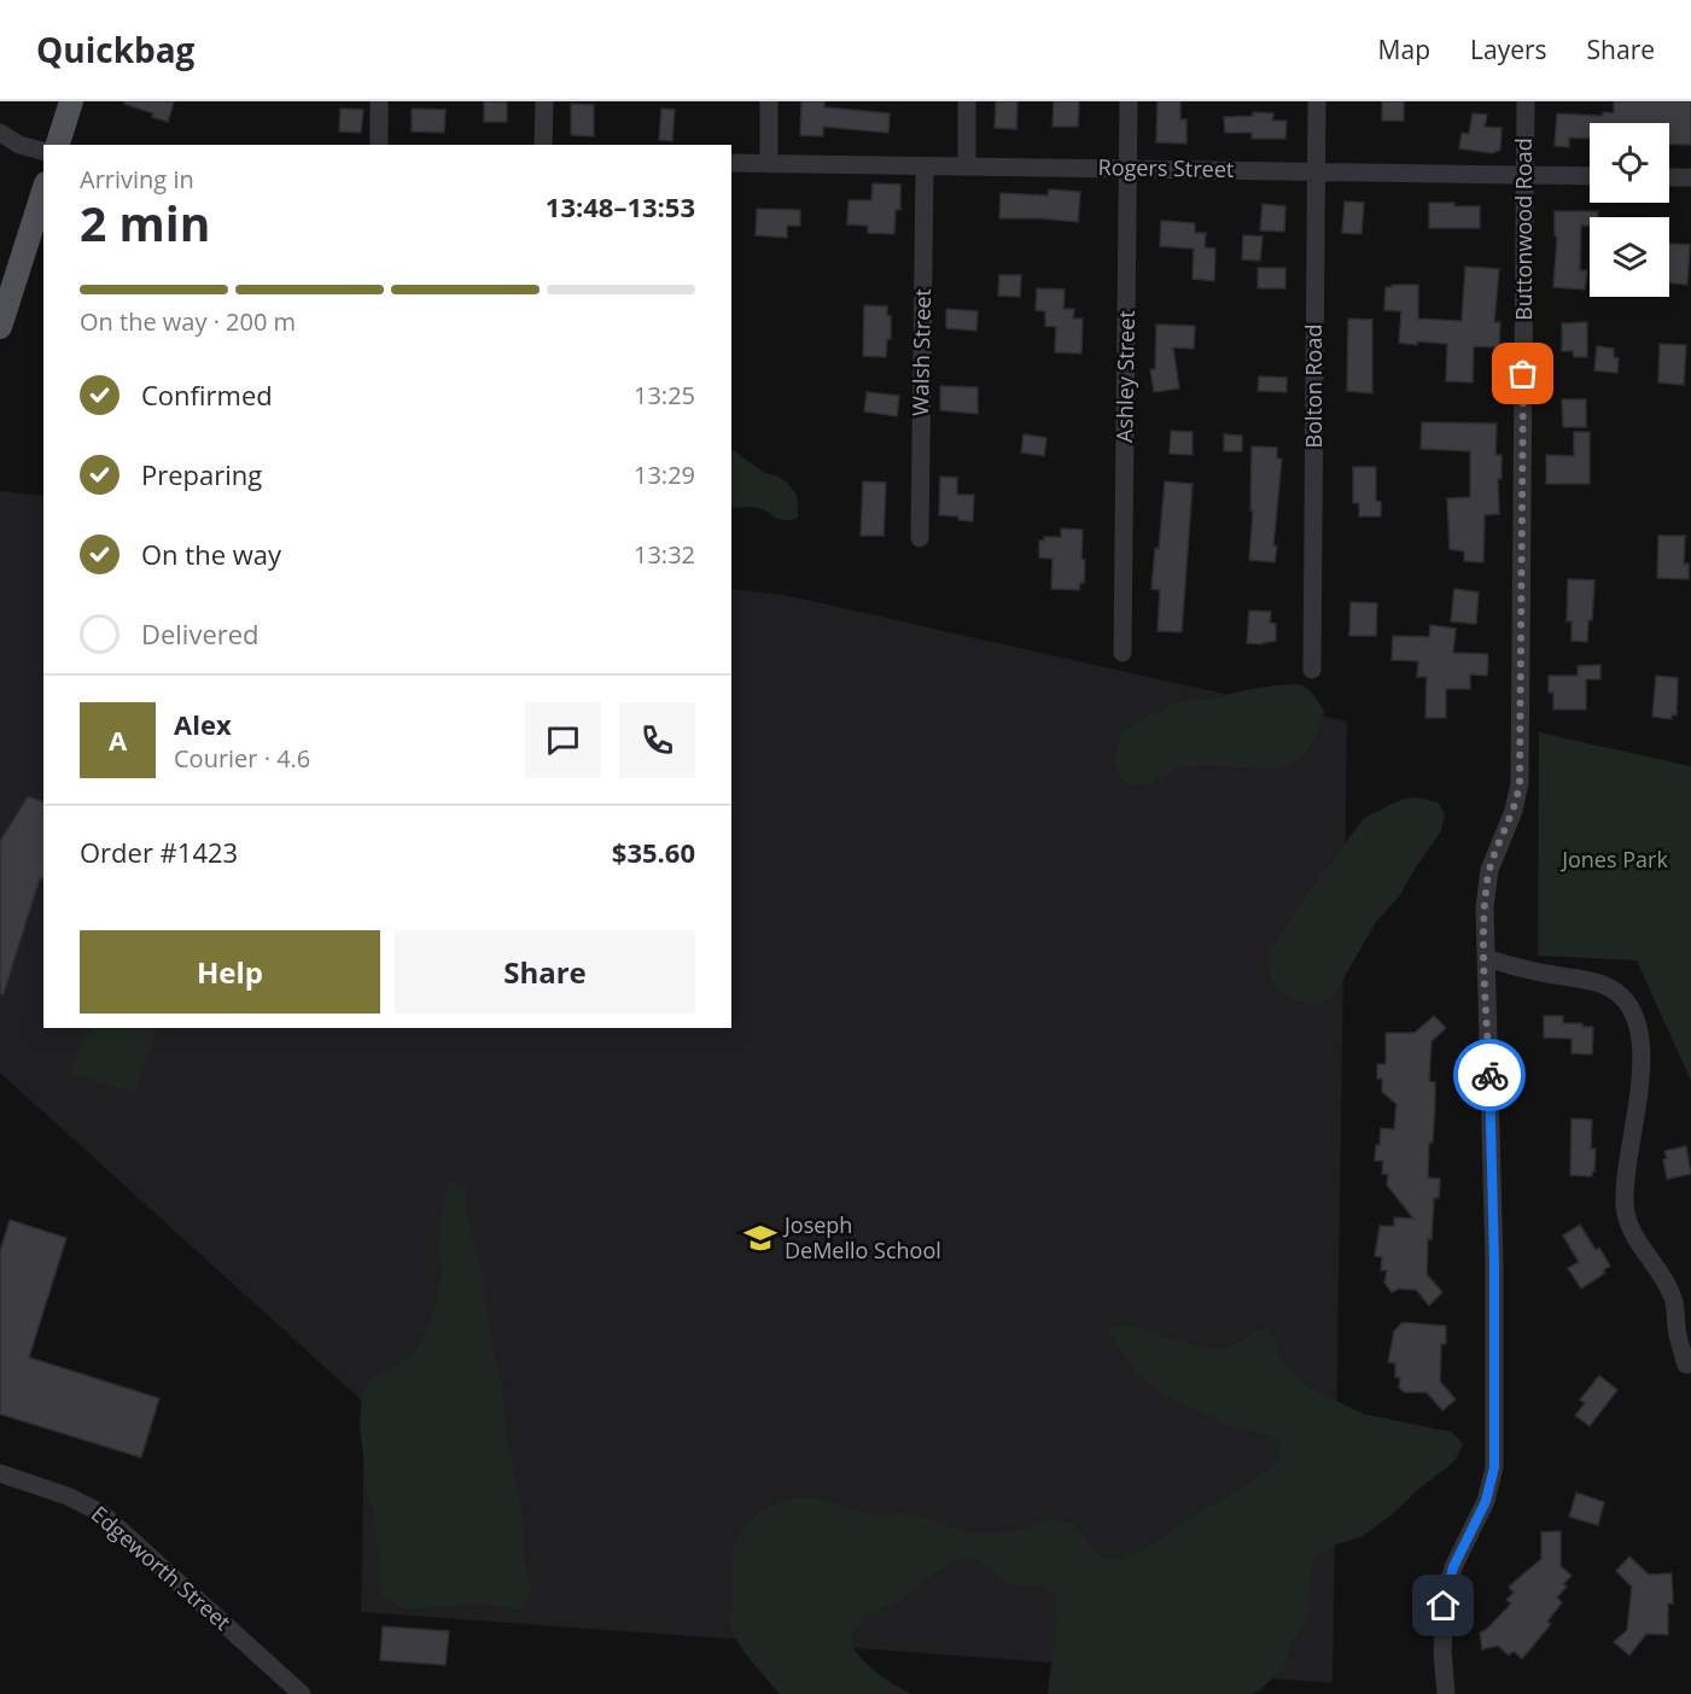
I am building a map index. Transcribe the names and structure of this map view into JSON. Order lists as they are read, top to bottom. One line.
{"streets":{"street":["Rogers Street","Buttonwood Road","Walsh Street","Ashley Street","Bolton Road","Edgeworth Street"]},"crossings":[["Rogers Street","Buttonwood Road"],["Rogers Street","Walsh Street"],["Rogers Street","Ashley Street"],["Rogers Street","Bolton Road"]],"parks":["Jones Park"],"places":{"school or university":["Joseph DeMello School"]},"page":{"header":"Quickbag","nav":["Map","Layers","Share"],"heading":["2 min","Arriving in","13:48–13:53"],"panel":["Alex","Courier · 4.6","Order #1423","$35.60"],"bar":"On the way · 200 m","list":[["Confirmed","13:25"],["Preparing","13:29"],["On the way","13:32"],"Delivered"],"round":"A","buttons":["Help","Share"]}}
